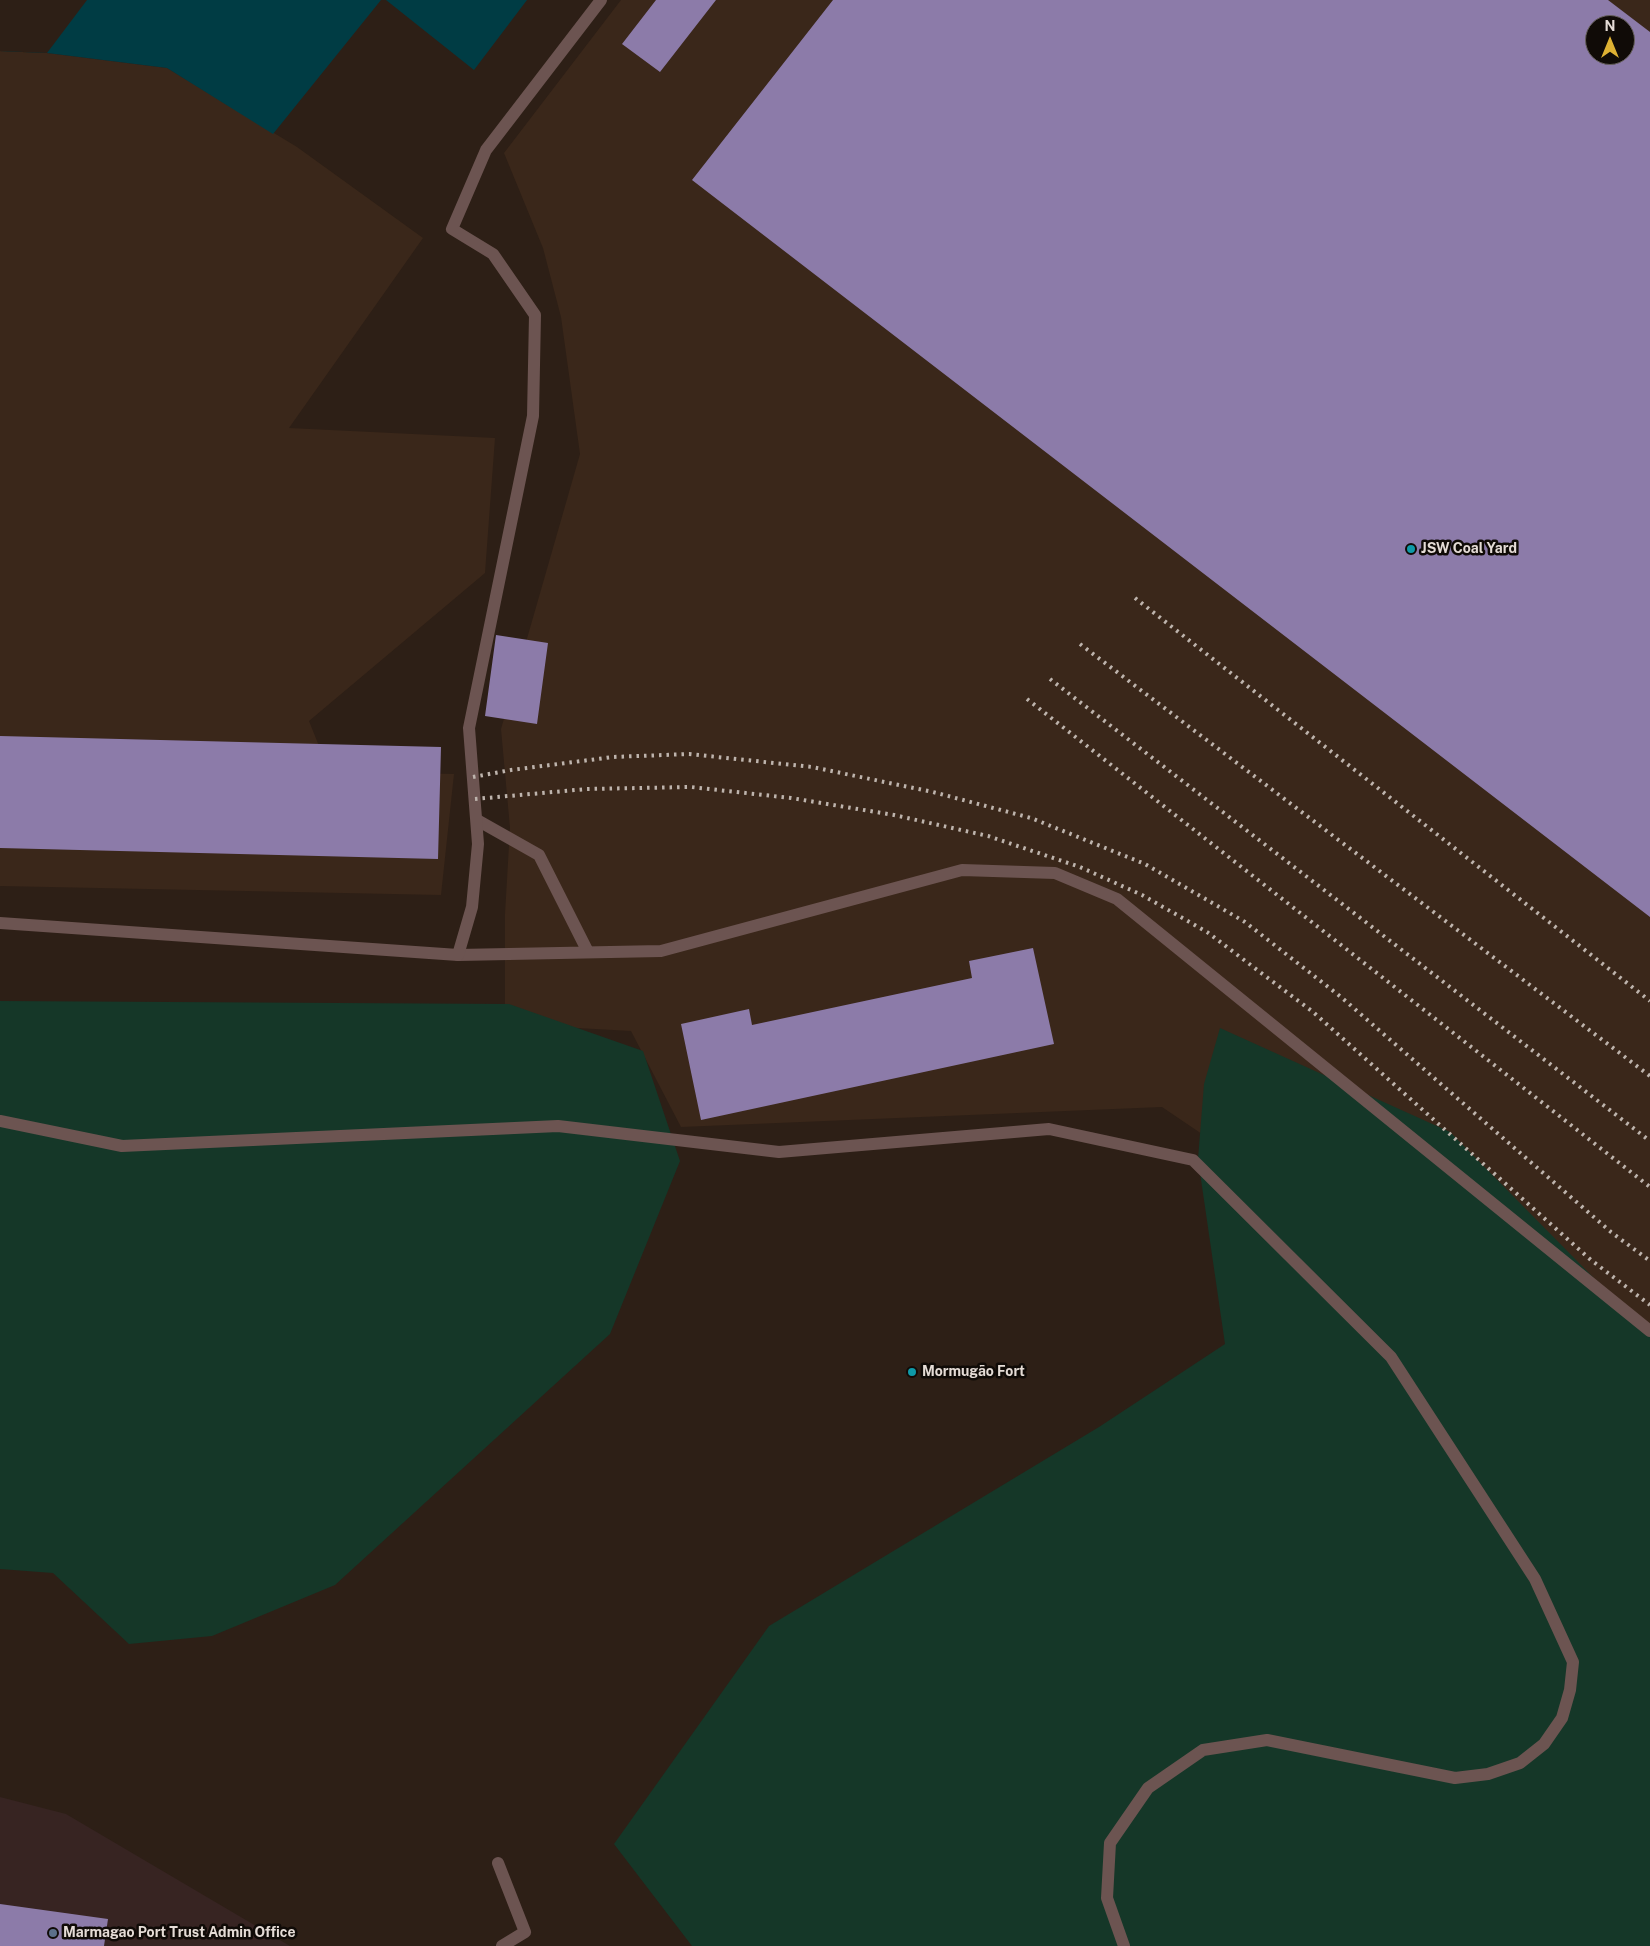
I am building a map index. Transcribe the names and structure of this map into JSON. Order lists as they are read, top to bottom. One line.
{"places":["JSW Coal Yard","Mormugão Fort","Marmagao Port Trust Admin Office"],"north":"top"}
